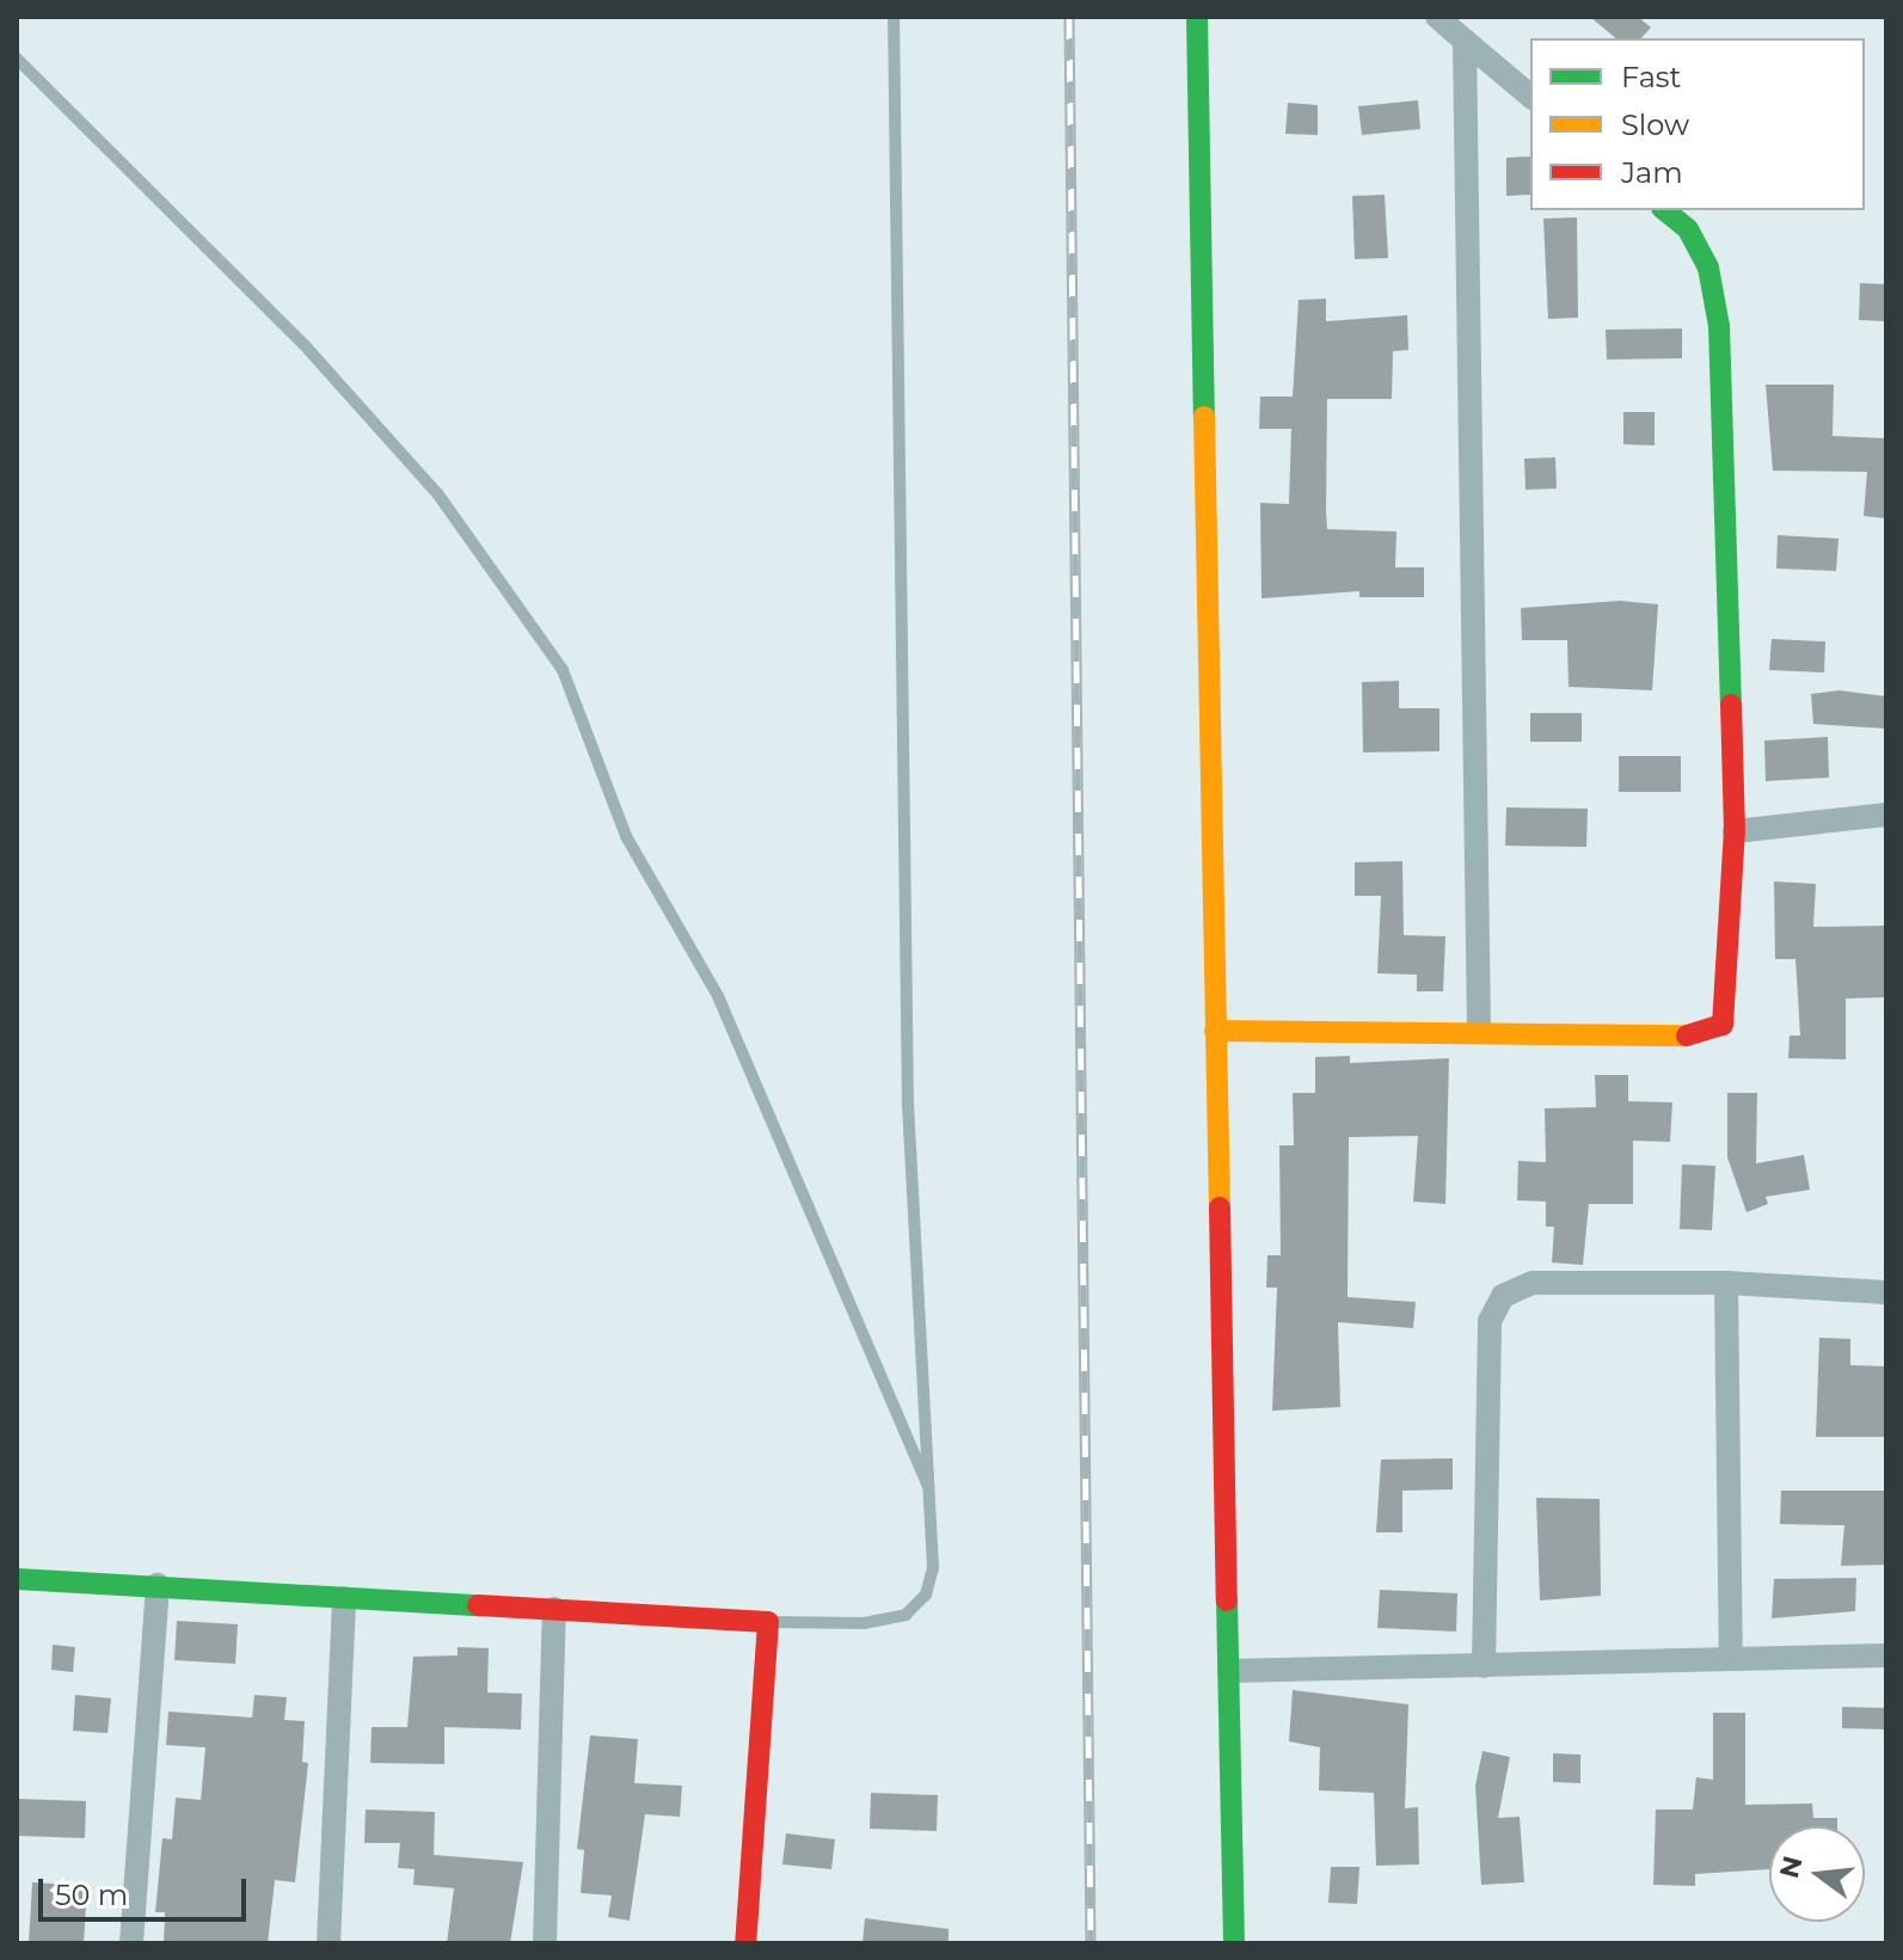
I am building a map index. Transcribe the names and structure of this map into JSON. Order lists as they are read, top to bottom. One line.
{"legend":["Fast","Slow","Jam"],"scale_bar":"50 m","north":"left"}
